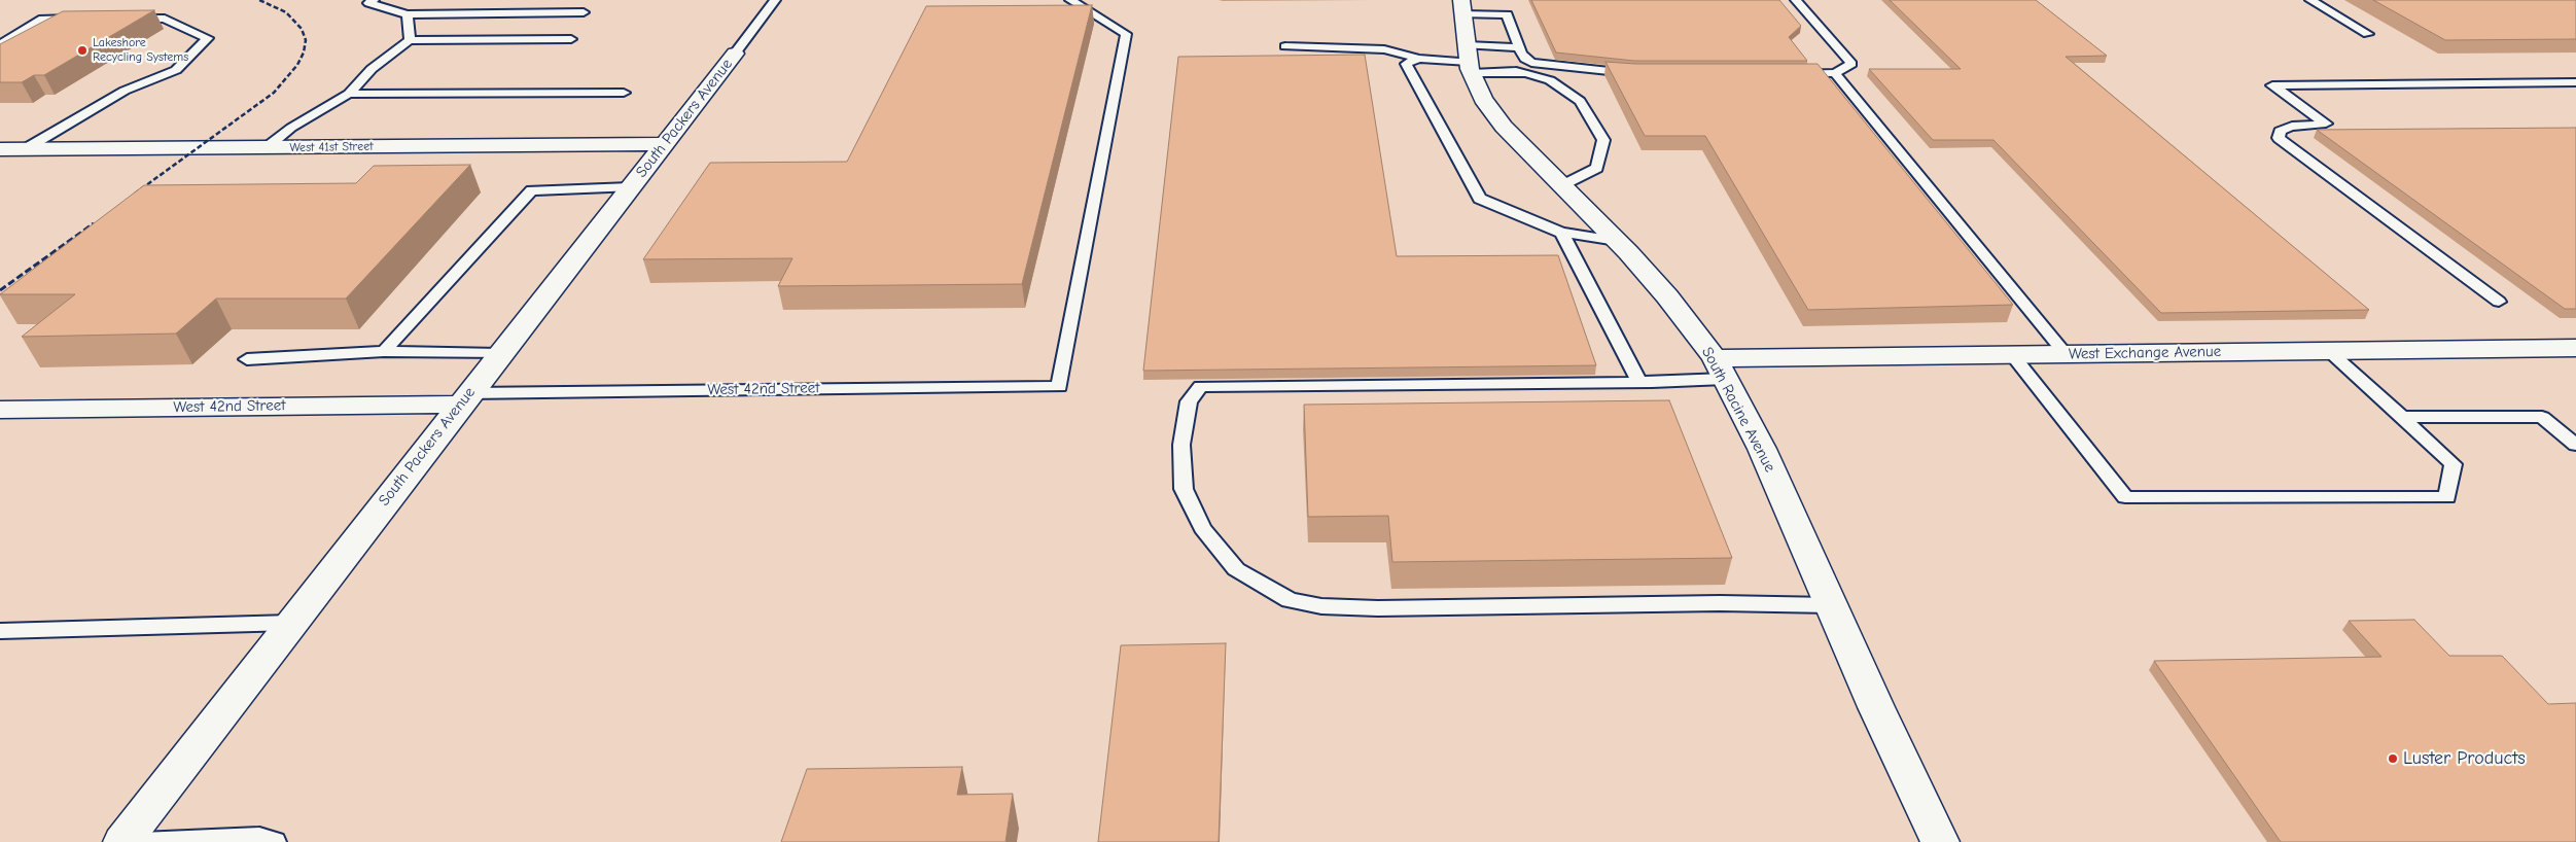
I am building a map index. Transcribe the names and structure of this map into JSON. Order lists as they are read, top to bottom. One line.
{"streets":{"street":["South Packers Avenue","West 41st Street","West Exchange Avenue","West 42nd Street","South Racine Avenue"]},"crossings":[["South Packers Avenue","West 41st Street"],["South Packers Avenue","West 42nd Street"],["West Exchange Avenue","South Racine Avenue"]],"places":["Lakeshore Recycling Systems","Luster Products"]}
